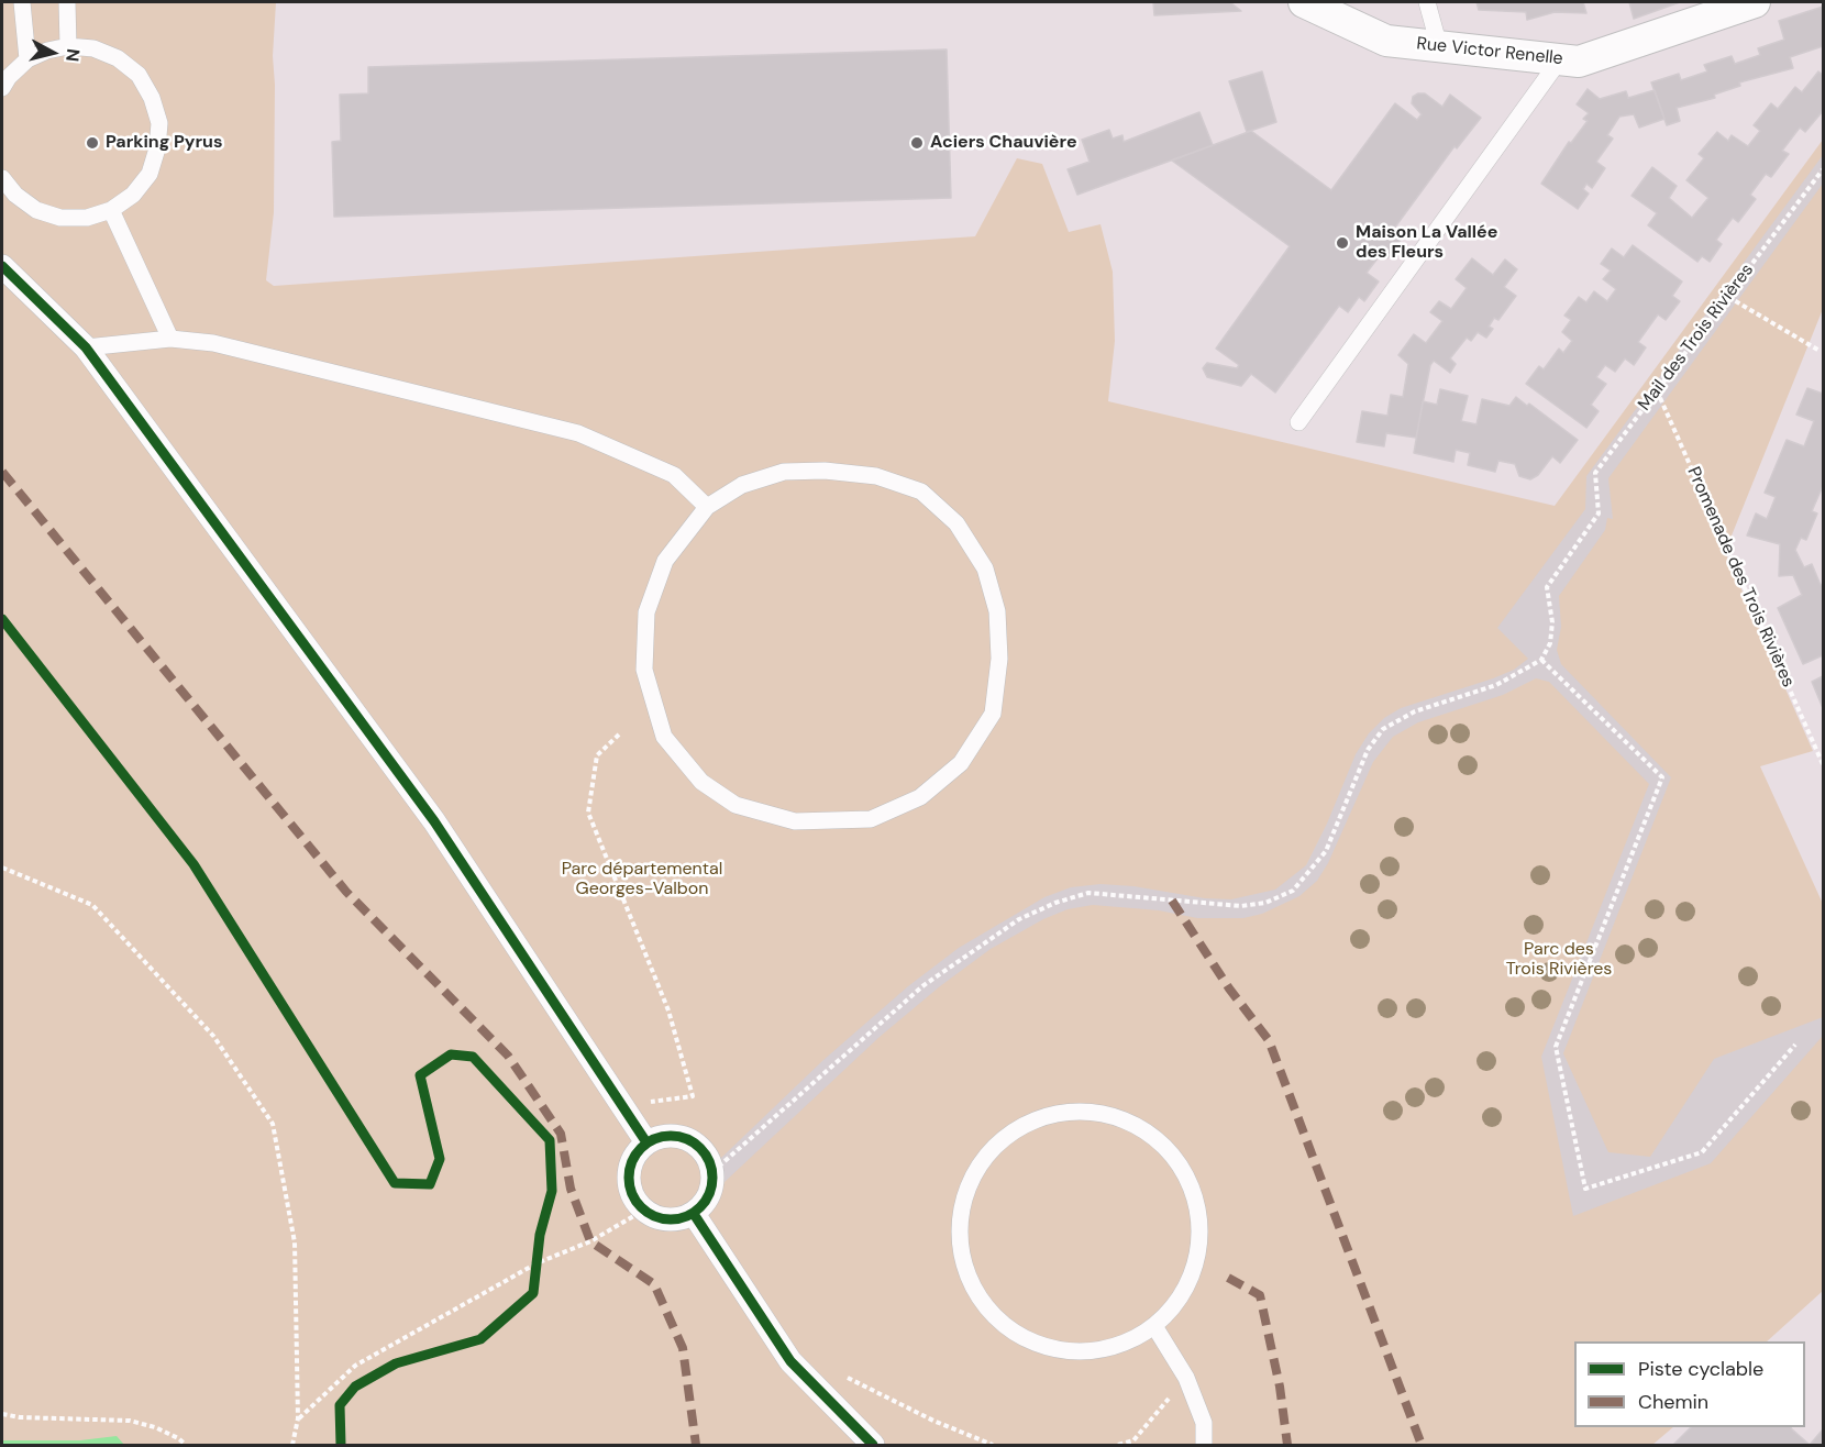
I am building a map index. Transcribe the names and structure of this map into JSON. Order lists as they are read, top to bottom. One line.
{"streets":{"street":["Rue Victor Renelle"],"path":["Mail des Trois Rivières","Promenade des Trois Rivières"]},"crossings":[["Mail des Trois Rivières","Promenade des Trois Rivières"]],"parks":["Parc départemental Georges-Valbon","Parc des Trois Rivières"],"places":["Parking Pyrus","Aciers Chauvière","Maison La Vallée des Fleurs"],"legend":["Piste cyclable","Chemin"],"north":"right"}
